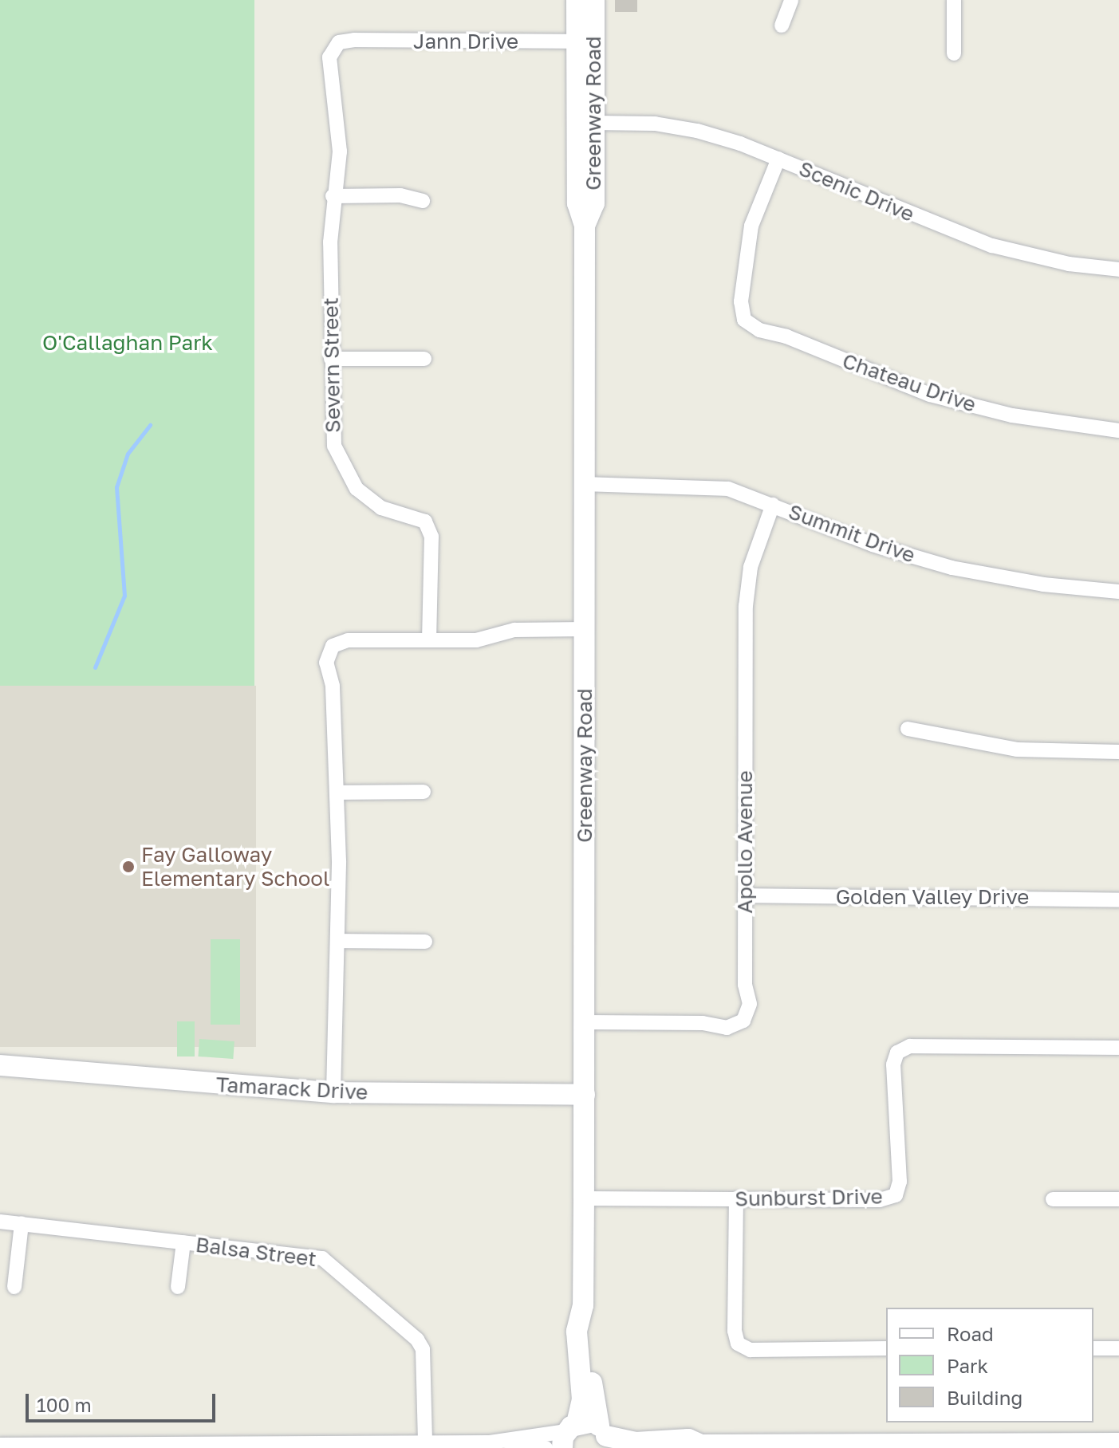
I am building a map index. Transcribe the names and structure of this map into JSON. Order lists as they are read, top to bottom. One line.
{"streets":{"street":["Jann Drive","Greenway Road","Scenic Drive","Severn Street","Chateau Drive","Summit Drive","Apollo Avenue","Golden Valley Drive","Tamarack Drive","Sunburst Drive","Balsa Street"]},"crossings":[["Jann Drive","Greenway Road"],["Jann Drive","Severn Street"],["Greenway Road","Scenic Drive"],["Greenway Road","Summit Drive"],["Greenway Road","Apollo Avenue"],["Greenway Road","Tamarack Drive"],["Greenway Road","Sunburst Drive"],["Scenic Drive","Chateau Drive"],["Summit Drive","Apollo Avenue"],["Apollo Avenue","Golden Valley Drive"]],"parks":["O'Callaghan Park"],"places":["Fay Galloway Elementary School"],"legend":["Road","Park","Building"],"scale_bar":"100 m"}
